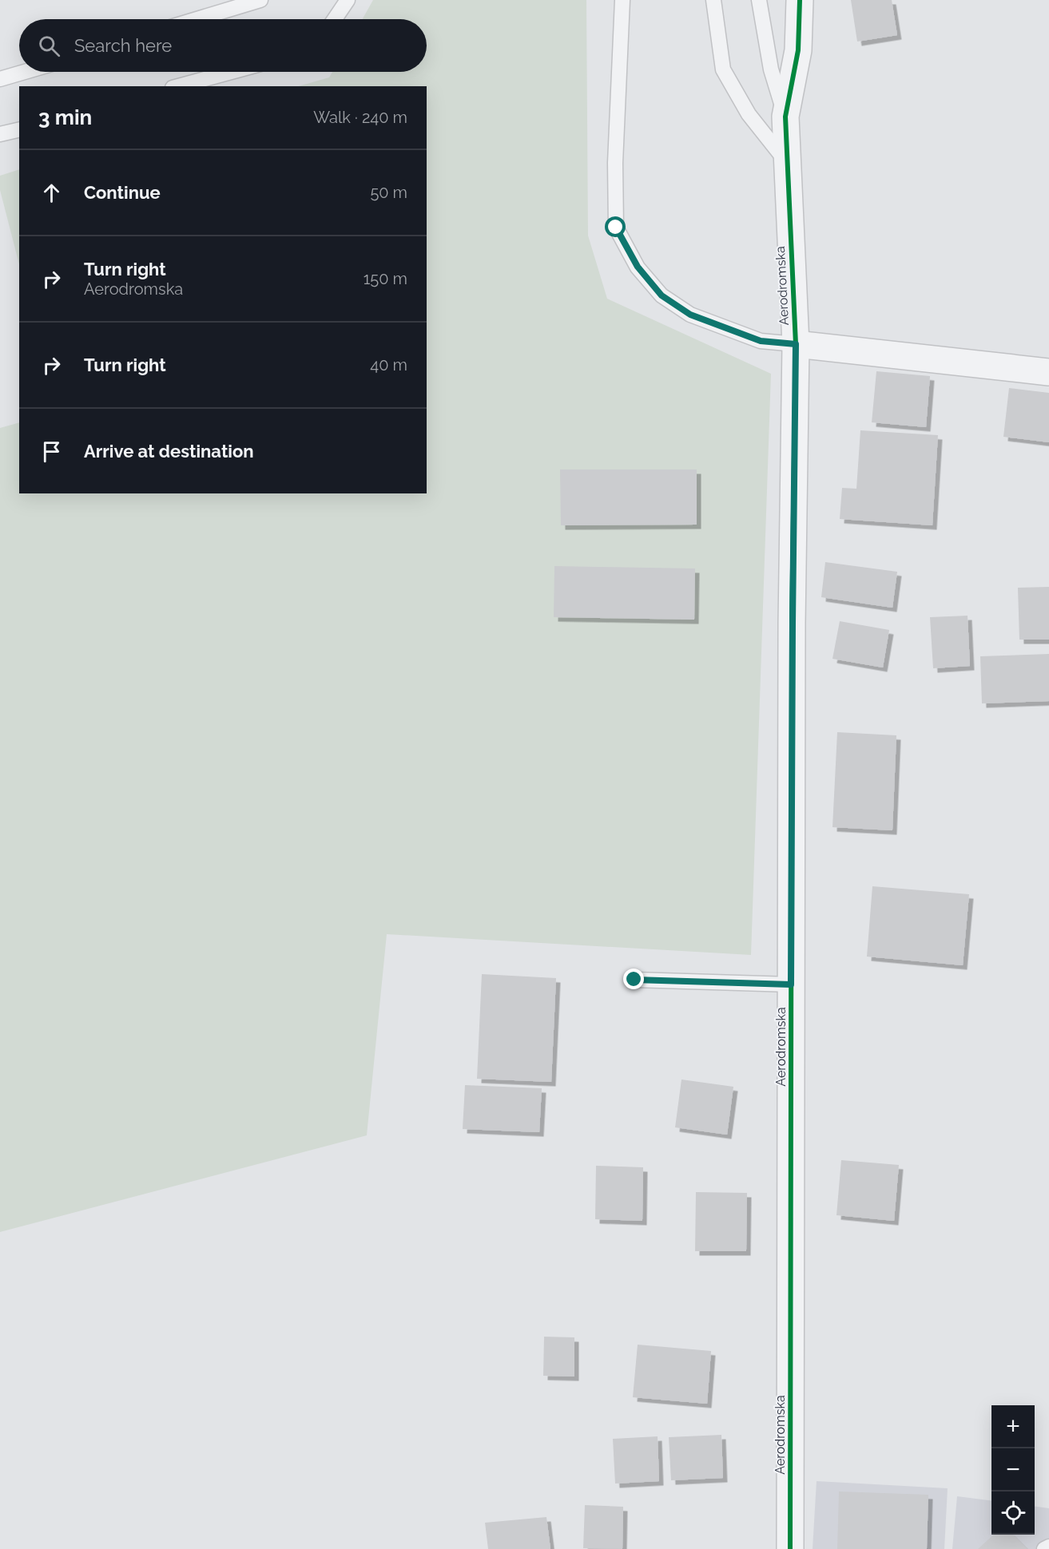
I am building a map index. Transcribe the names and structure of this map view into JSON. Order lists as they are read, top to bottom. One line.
{"streets":{"street":["Aerodromska"]},"page":{"search":"Search here","heading":["3 min","Walk · 240 m"],"list":[["Continue","50 m"],["Turn right","Aerodromska","150 m"],["Turn right","40 m"],"Arrive at destination"],"map_buttons":["+","−"]}}
